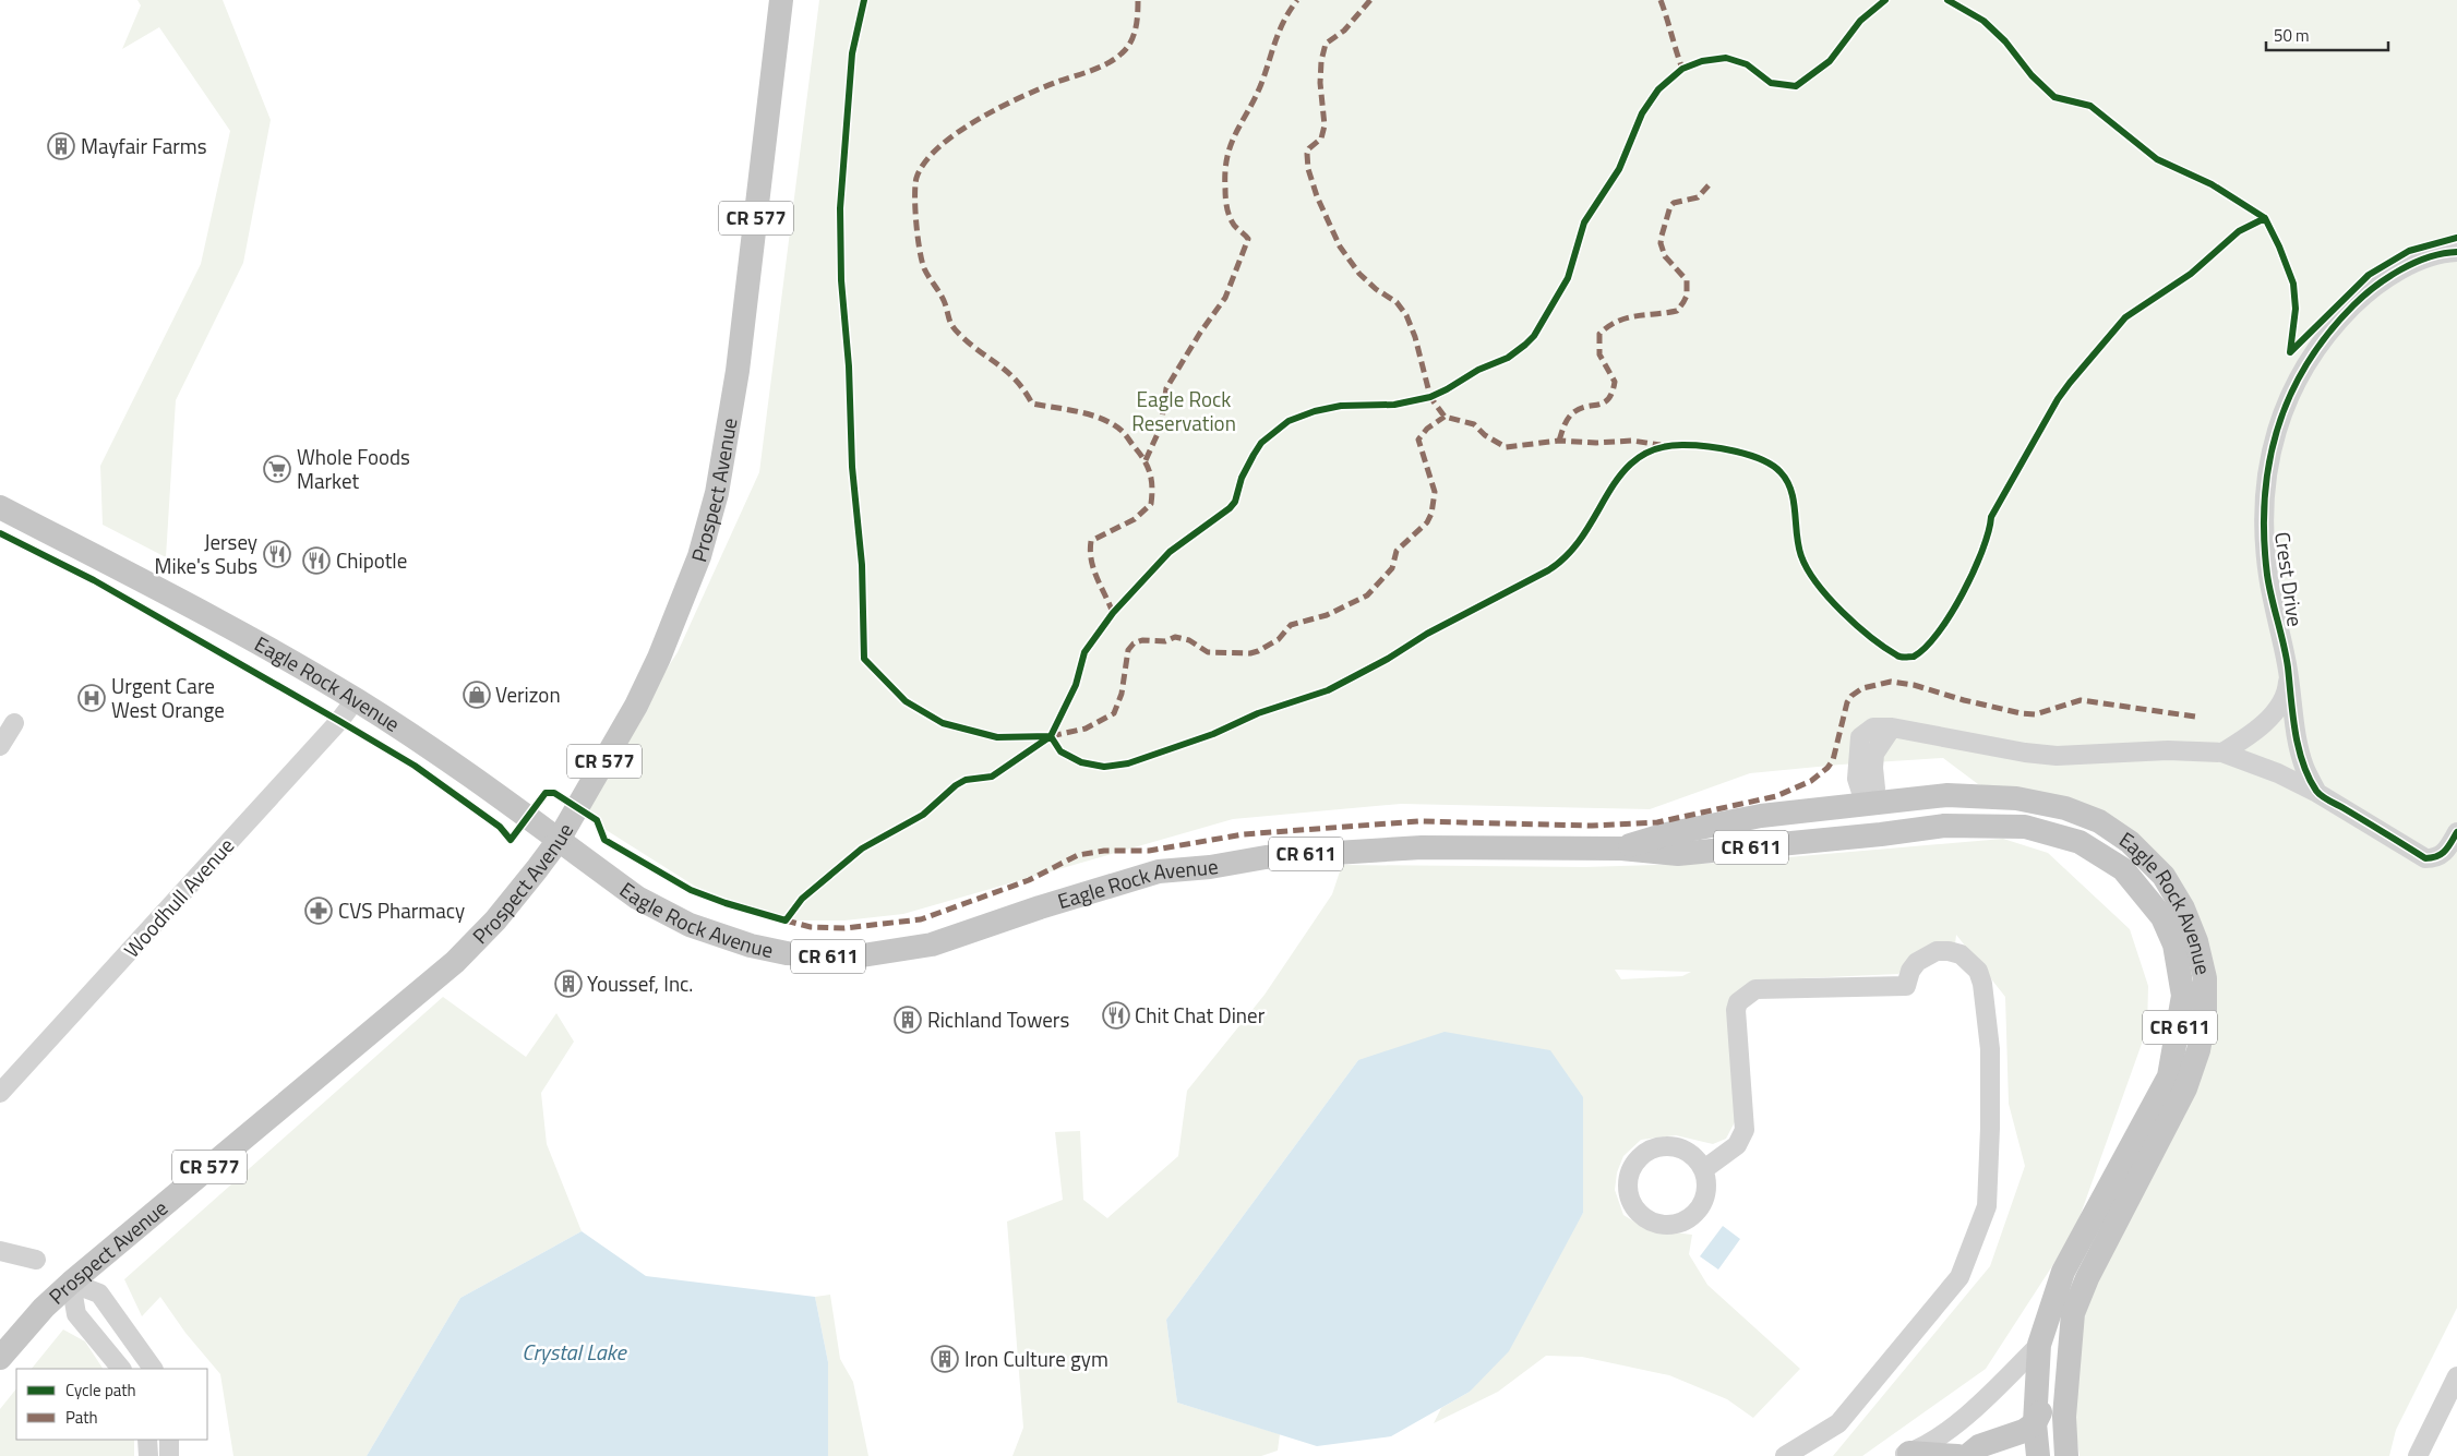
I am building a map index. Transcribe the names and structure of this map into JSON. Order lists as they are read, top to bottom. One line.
{"streets":{"main road":["CR 577","Prospect Avenue","Eagle Rock Avenue","CR 611"],"street":["Crest Drive","Woodhull Avenue"]},"crossings":[["Prospect Avenue","Eagle Rock Avenue"],["Eagle Rock Avenue","Woodhull Avenue"]],"water":["Crystal Lake"],"parks":["Eagle Rock Reservation"],"places":{"building":["Mayfair Farms","Youssef, Inc.","Richland Towers","Iron Culture gym"],"supermarket":["Whole Foods Market"],"restaurant":["Jersey Mike's Subs","Chipotle","Chit Chat Diner"],"shop":["Verizon"],"hospital":["Urgent Care West Orange"],"pharmacy":["CVS Pharmacy"]},"legend":["Cycle path","Path"],"scale_bar":"50 m"}
